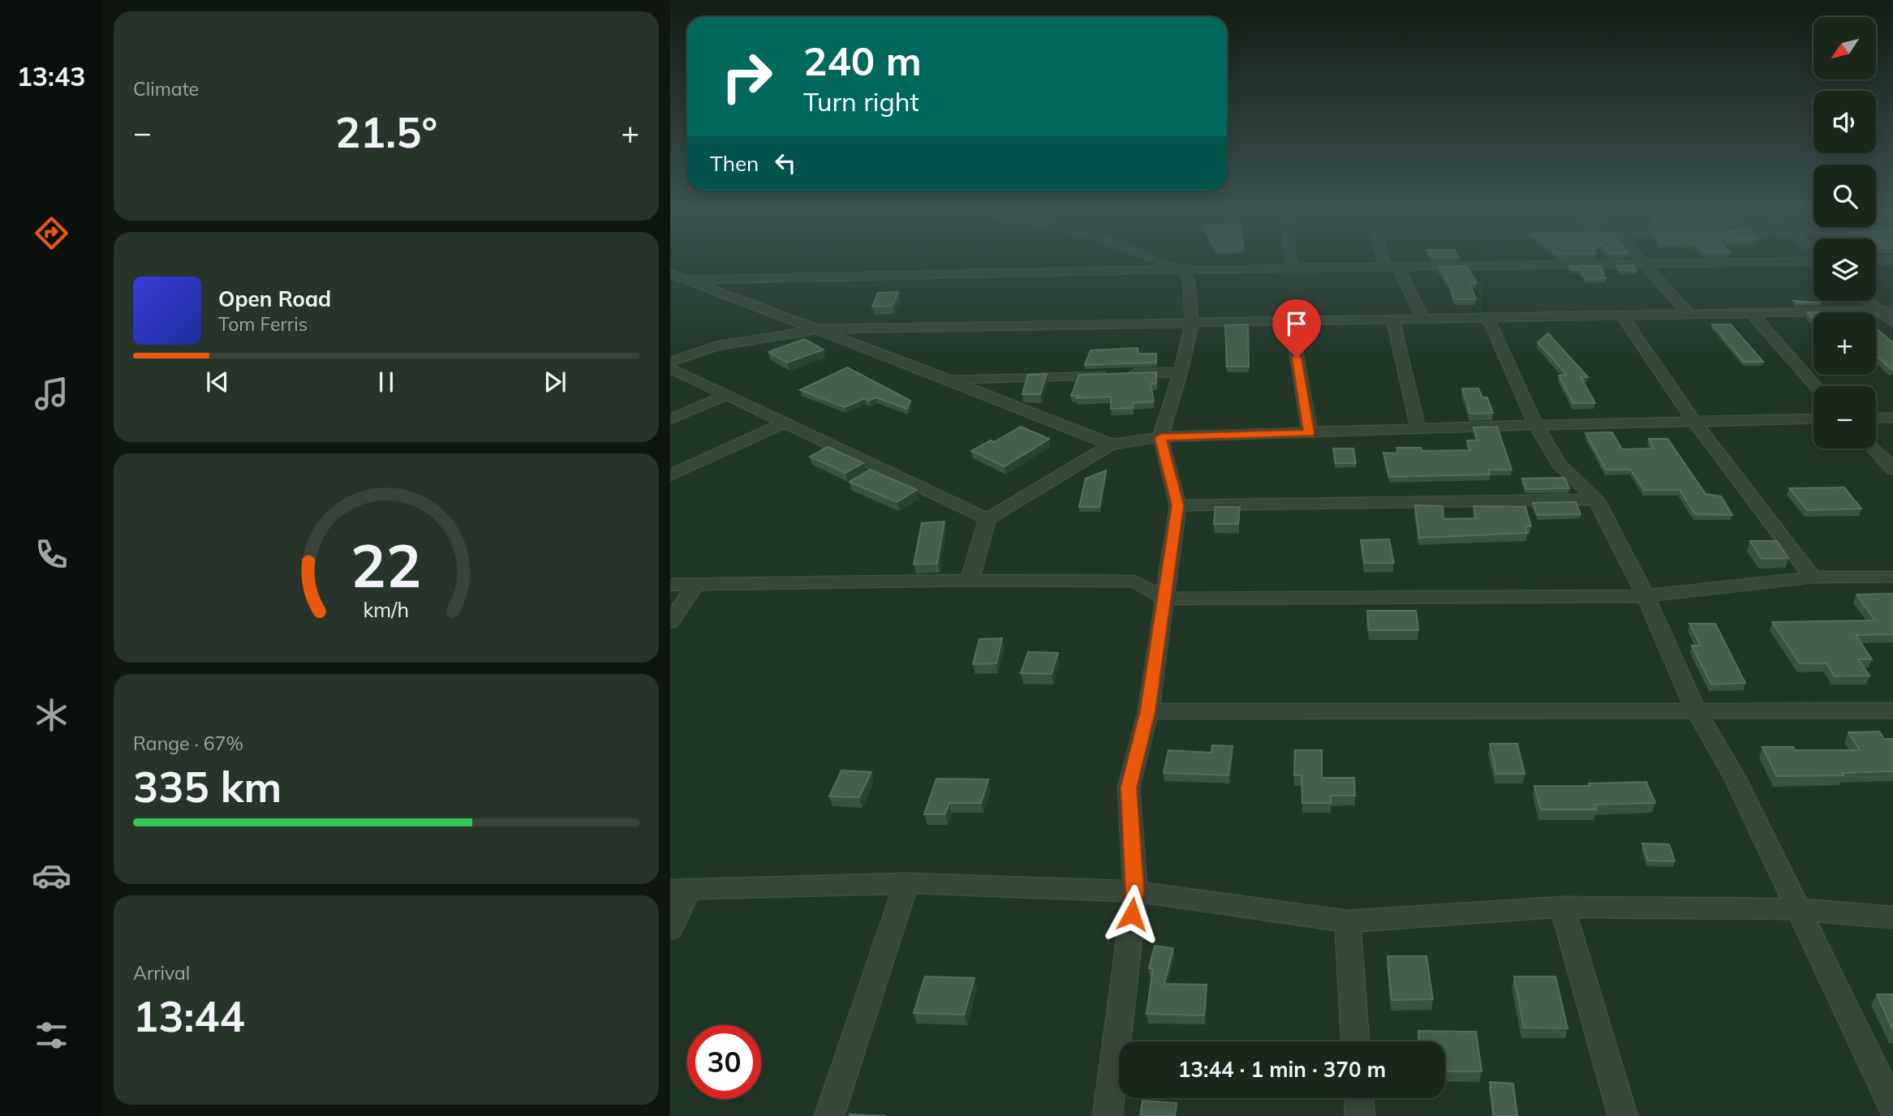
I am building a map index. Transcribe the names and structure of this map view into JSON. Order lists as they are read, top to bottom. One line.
{"north":"bottom left","page":{"tabs":"13:43","tile":["Climate",["Range · 67%","335 km"],["Arrival","13:44"]],"map_buttons":["+","−"],"turn":["240 m","Turn right"],"heat":["−","21.5°","+"],"then":"Then","song":["Open Road","Tom Ferris"],"limit":"30","trip":"13:44 · 1 min · 370 m","gauge":["22","km/h"]}}
